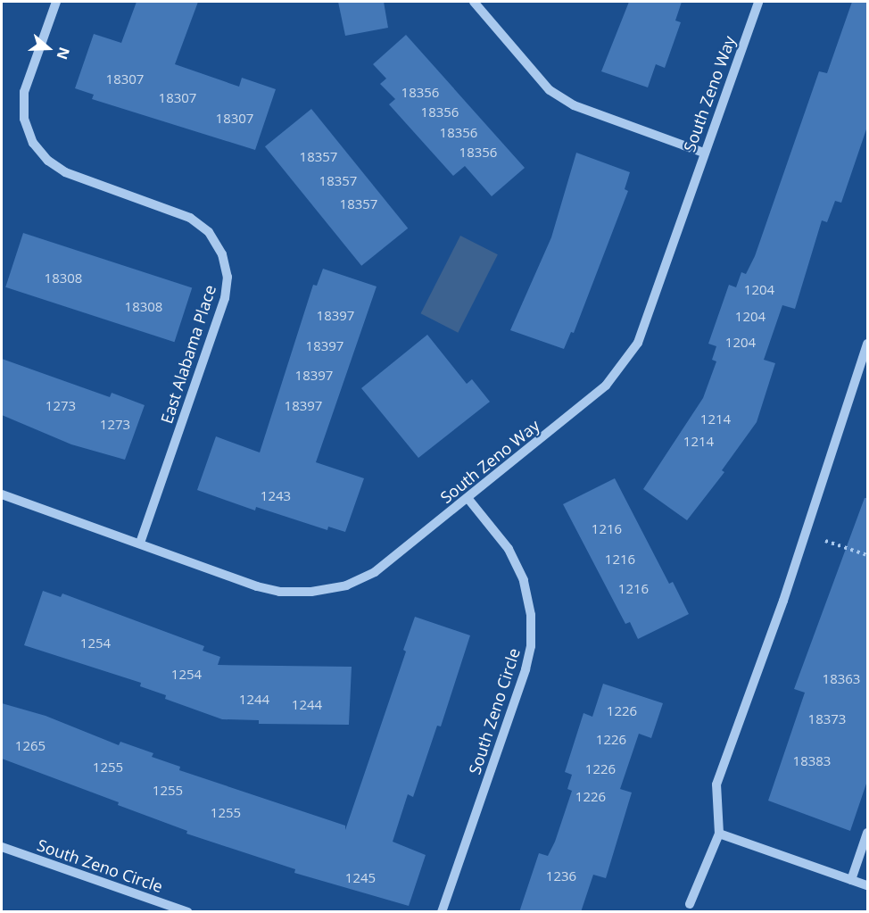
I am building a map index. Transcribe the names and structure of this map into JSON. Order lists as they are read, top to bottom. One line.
{"streets":{"street":["South Zeno Way","East Alabama Place","South Zeno Circle"]},"crossings":[["South Zeno Way","East Alabama Place"],["South Zeno Way","South Zeno Circle"]],"house_numbers":["18307","18356","18307","18356","18307","18356","18356","18357","18357","18357","18308","1204","18308","18397","1204","1204","18397","18397","1273","18397","1214","1273","1214","1243","1216","1216","1216","1254","1254","18363","1244","1244","1226","18373","1226","1265","18383","1255","1226","1255","1226","1255","1236","1245"],"north":"right"}
